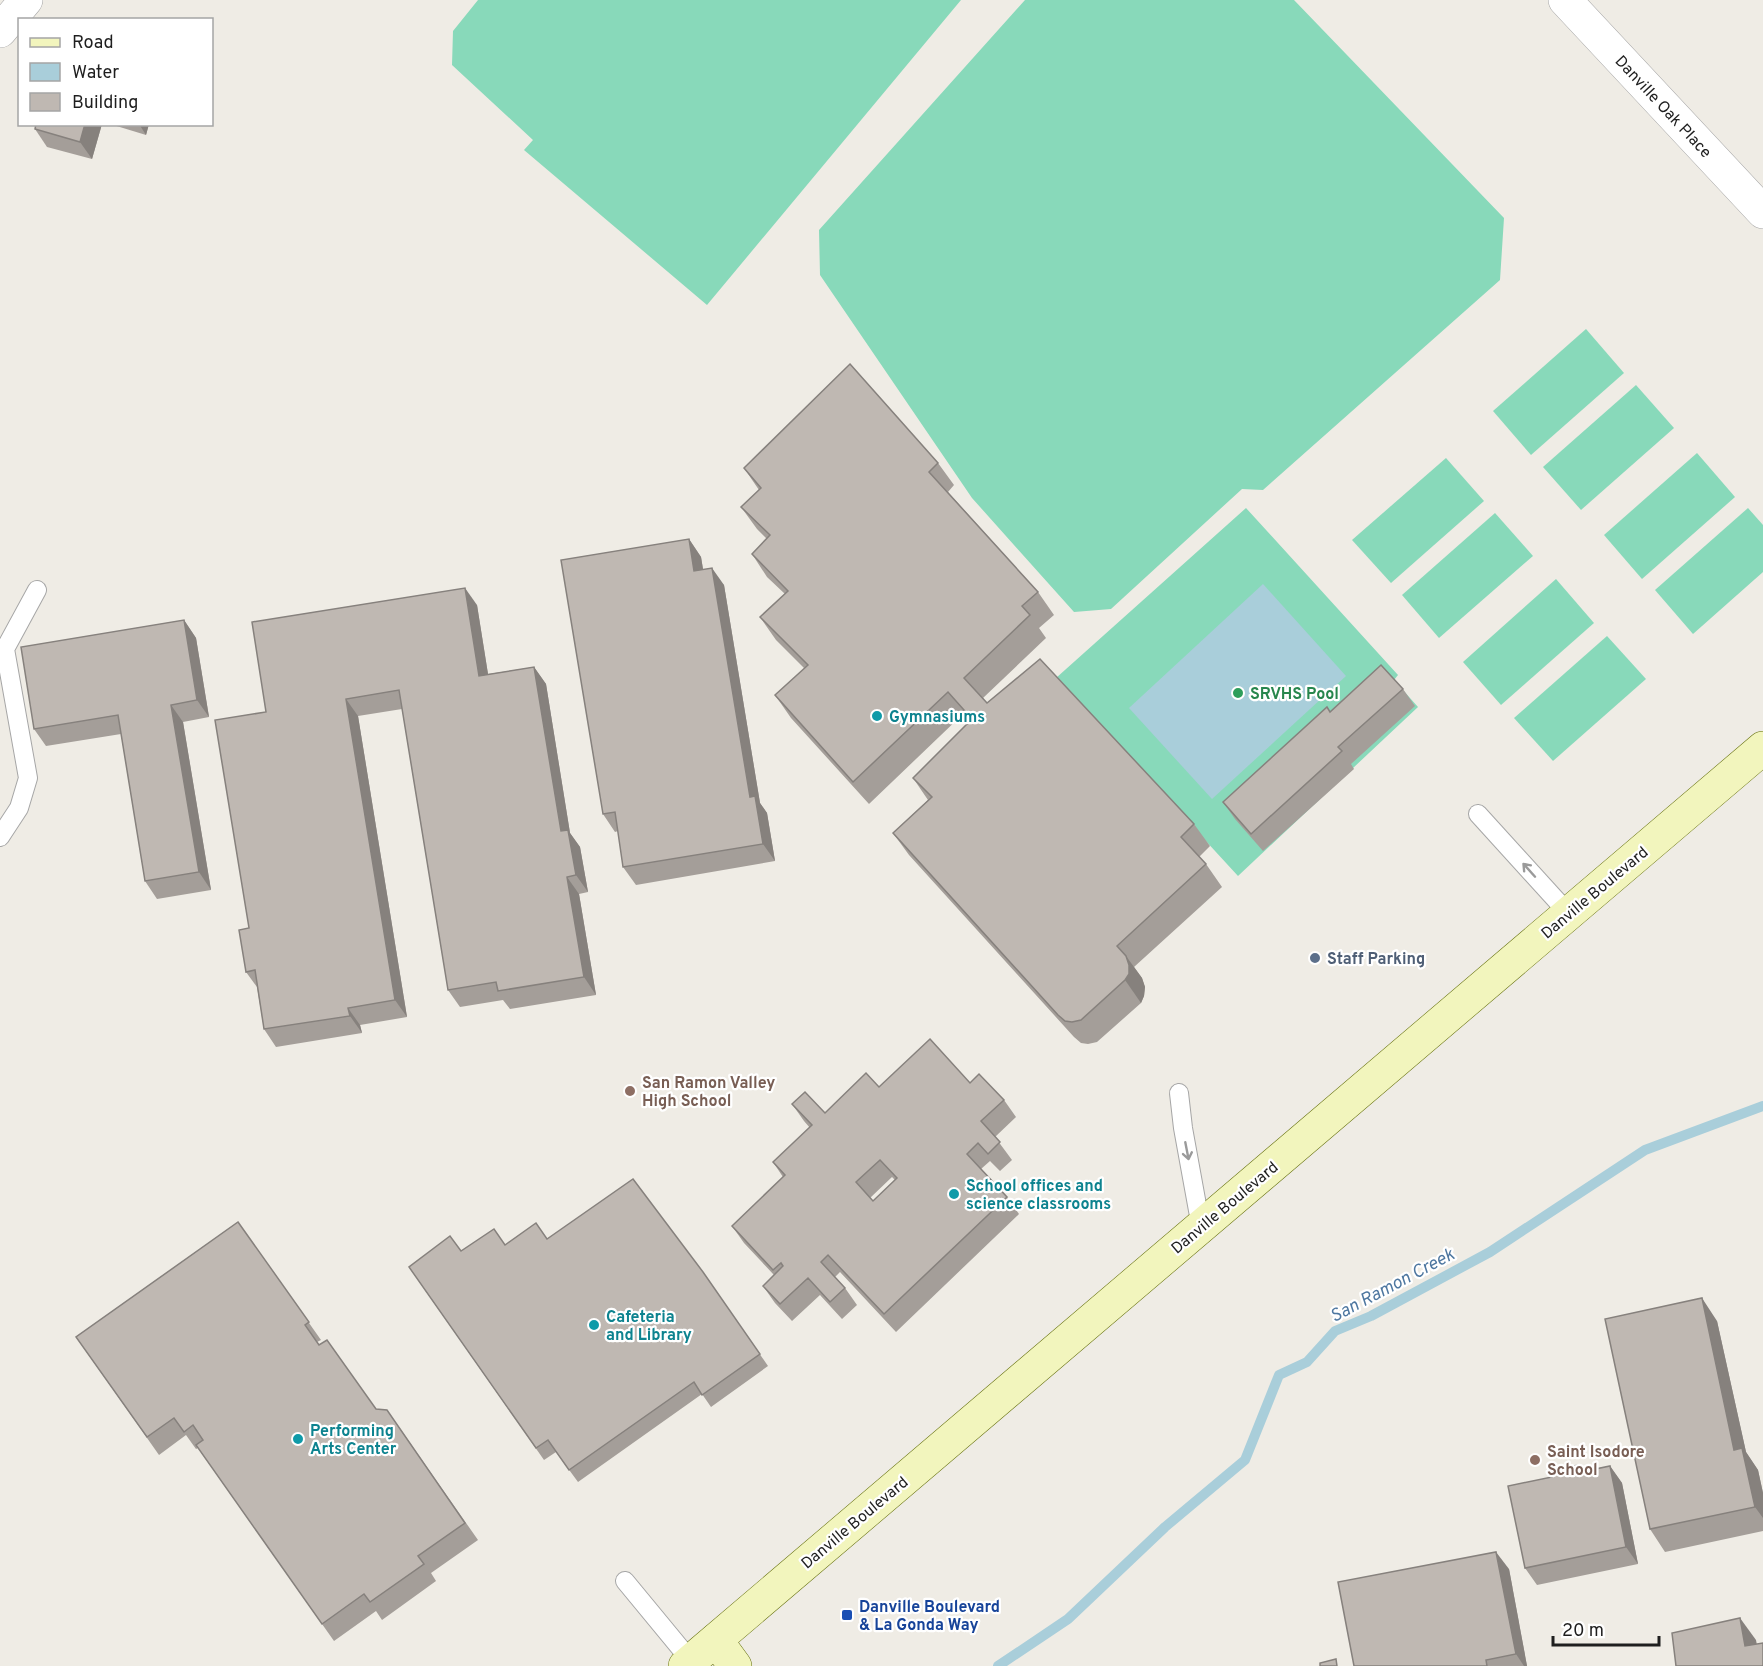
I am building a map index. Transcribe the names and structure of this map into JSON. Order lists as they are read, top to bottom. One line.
{"streets":{"main road":["Danville Boulevard"],"street":["Danville Oak Place"]},"water":["San Ramon Creek"],"places":{"other":["SRVHS Pool","Gymnasiums","Staff Parking","San Ramon Valley High School","School offices and science classrooms","Cafeteria and Library","Performing Arts Center","Saint Isodore School"],"transit":["Danville Boulevard & La Gonda Way"]},"legend":["Road","Water","Building"],"scale_bar":"20 m"}
